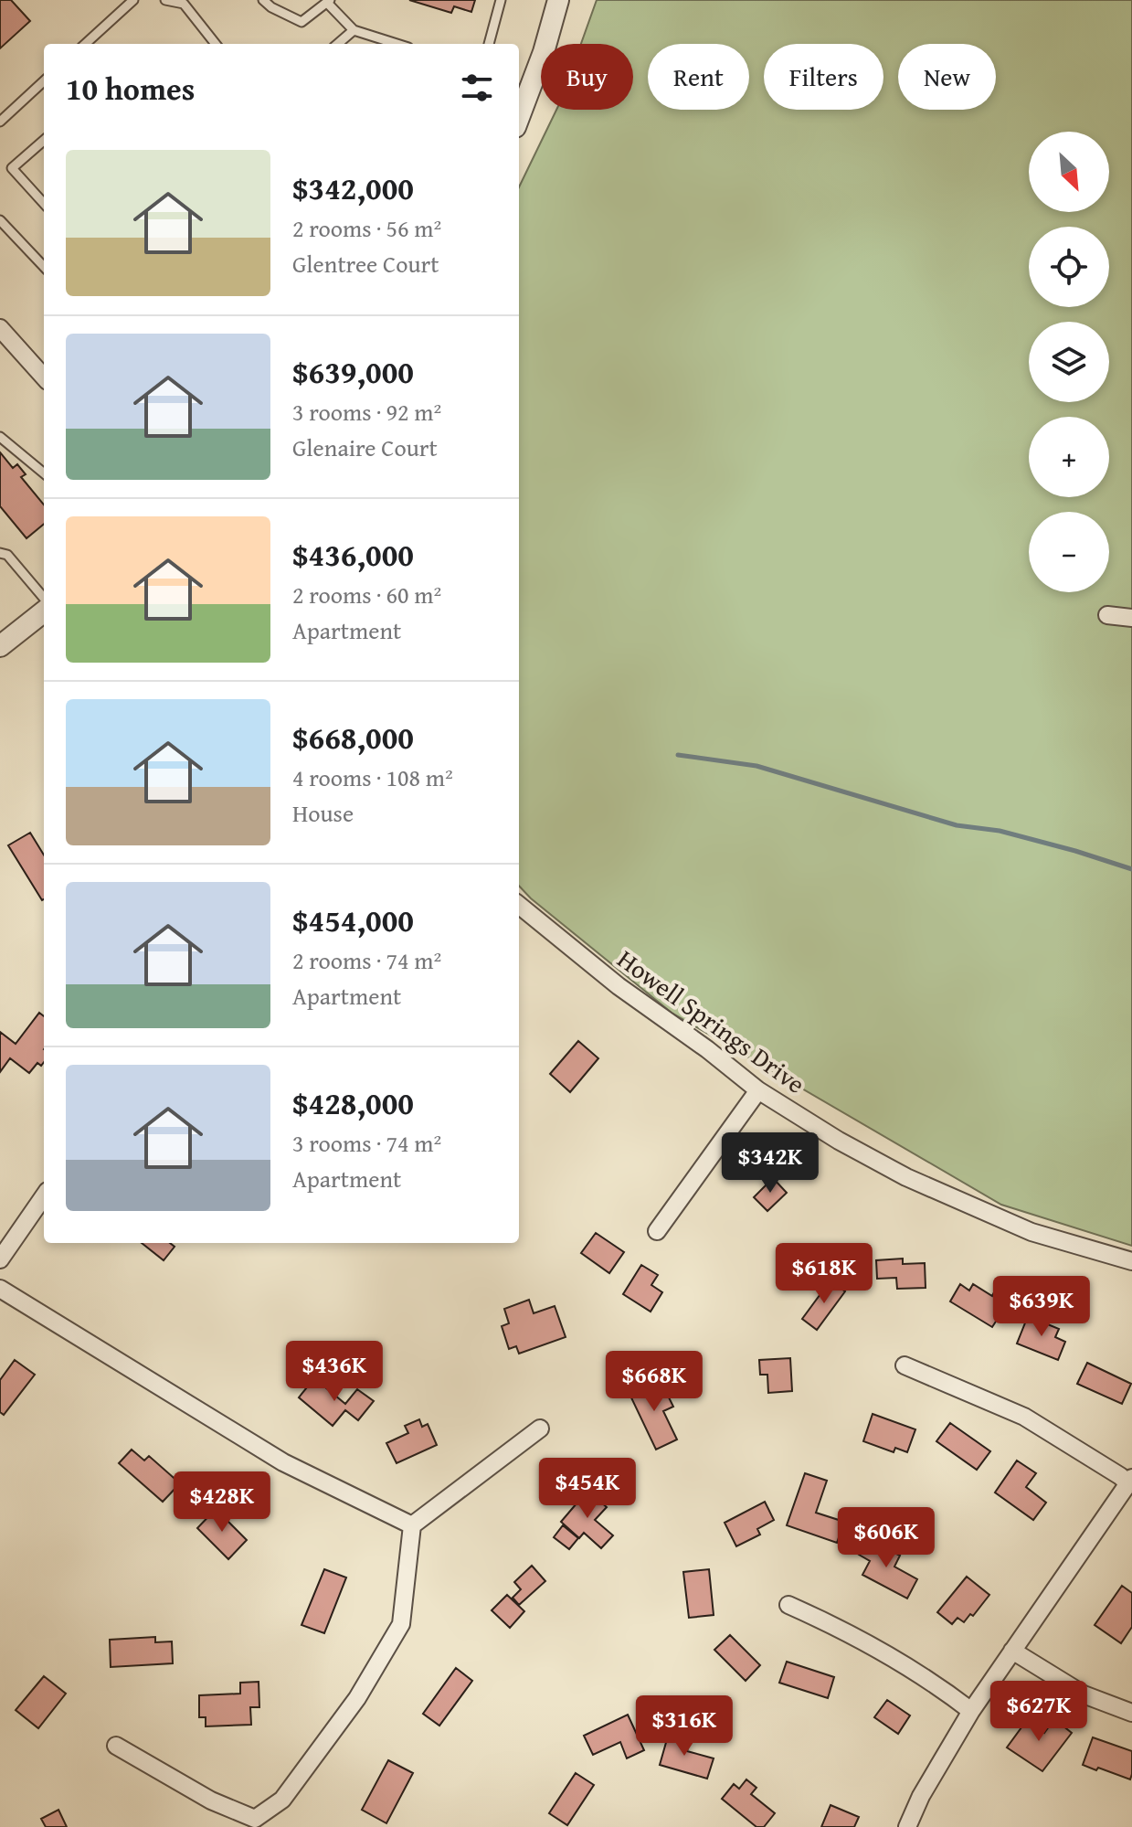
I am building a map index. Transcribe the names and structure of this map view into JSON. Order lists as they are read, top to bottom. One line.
{"streets":{"street":["Howell Springs Drive"]},"north":"bottom right","page":{"chip":["Buy","Rent","Filters","New"],"heading":"10 homes","map_buttons":["+","−"],"list":[{"name":"$342,000","note":"2 rooms · 56 m² · Glentree Court"},{"name":"$639,000","note":"3 rooms · 92 m² · Glenaire Court"},{"name":"$436,000","note":"2 rooms · 60 m² · Apartment"},{"name":"$668,000","note":"4 rooms · 108 m² · House"},{"name":"$454,000","note":"2 rooms · 74 m² · Apartment"},{"name":"$428,000","note":"3 rooms · 74 m² · Apartment"}],"price":["$342K","$618K","$639K","$436K","$668K","$454K","$428K","$606K","$627K","$316K"]}}
